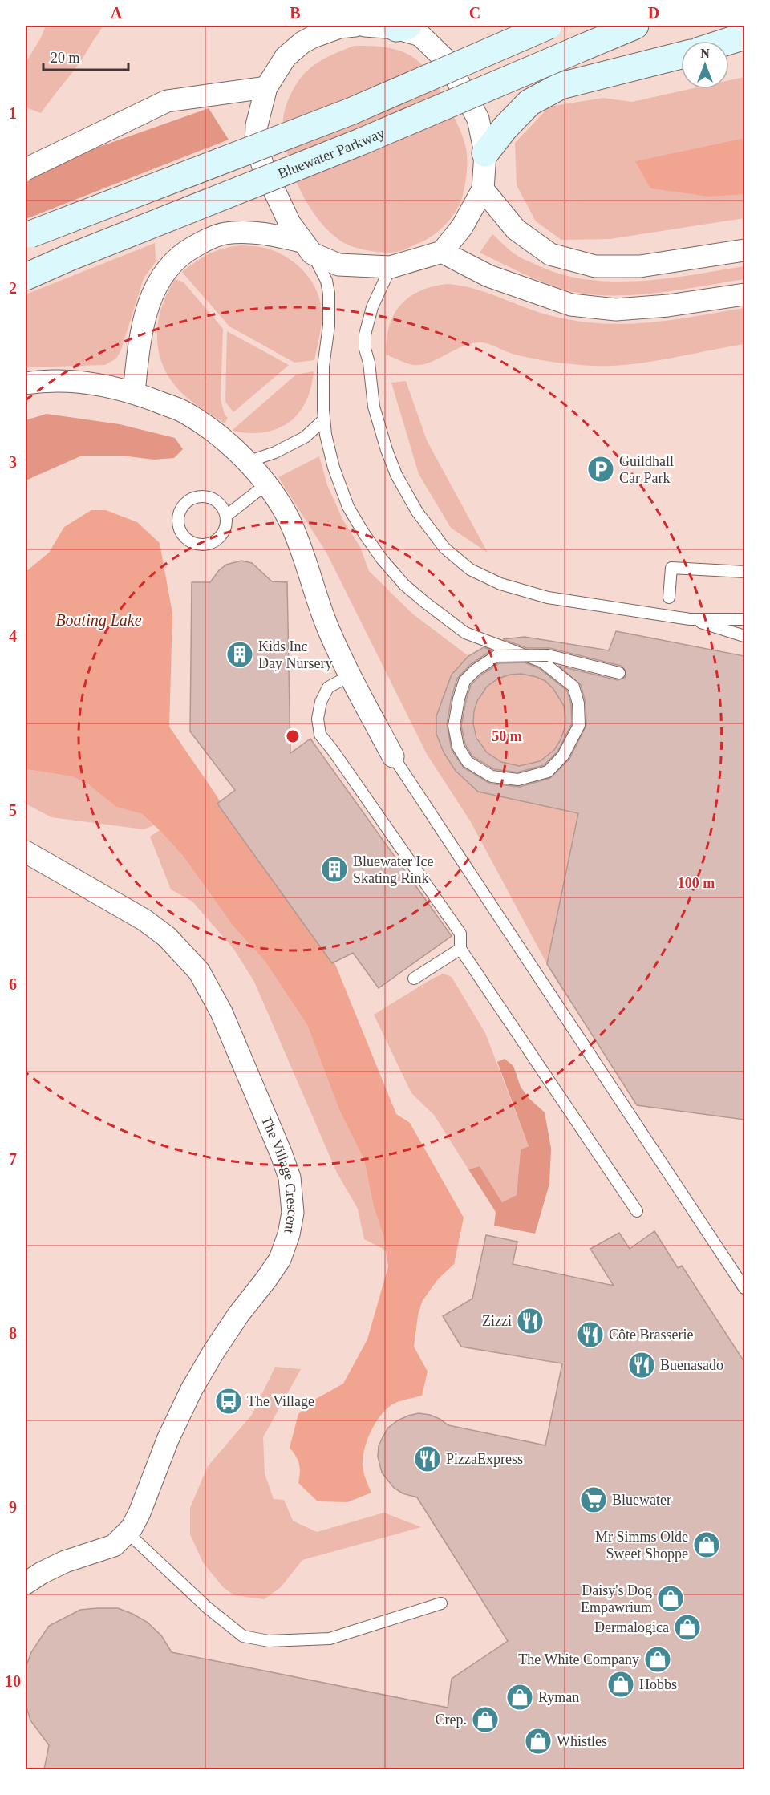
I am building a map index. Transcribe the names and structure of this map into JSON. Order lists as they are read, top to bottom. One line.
{"streets":{"street":["Bluewater Parkway","The Village Crescent"]},"water":["Boating Lake"],"places":{"parking":["Guildhall Car Park"],"building":["Kids Inc Day Nursery","Bluewater Ice Skating Rink"],"restaurant":["Zizzi","Côte Brasserie","Buenasado","PizzaExpress"],"bus stop":["The Village"],"supermarket":["Bluewater"],"shop":["Mr Simms Olde Sweet Shoppe","Daisy's Dog Empawrium","Dermalogica","The White Company","Hobbs","Ryman","Crep.","Whistles"]},"scale_bar":"20 m","north":"top","grid":{"columns":["A","B","C","D"],"rows":["1","2","3","4","5","6","7","8","9","10"]},"rings":["50 m","100 m"]}
